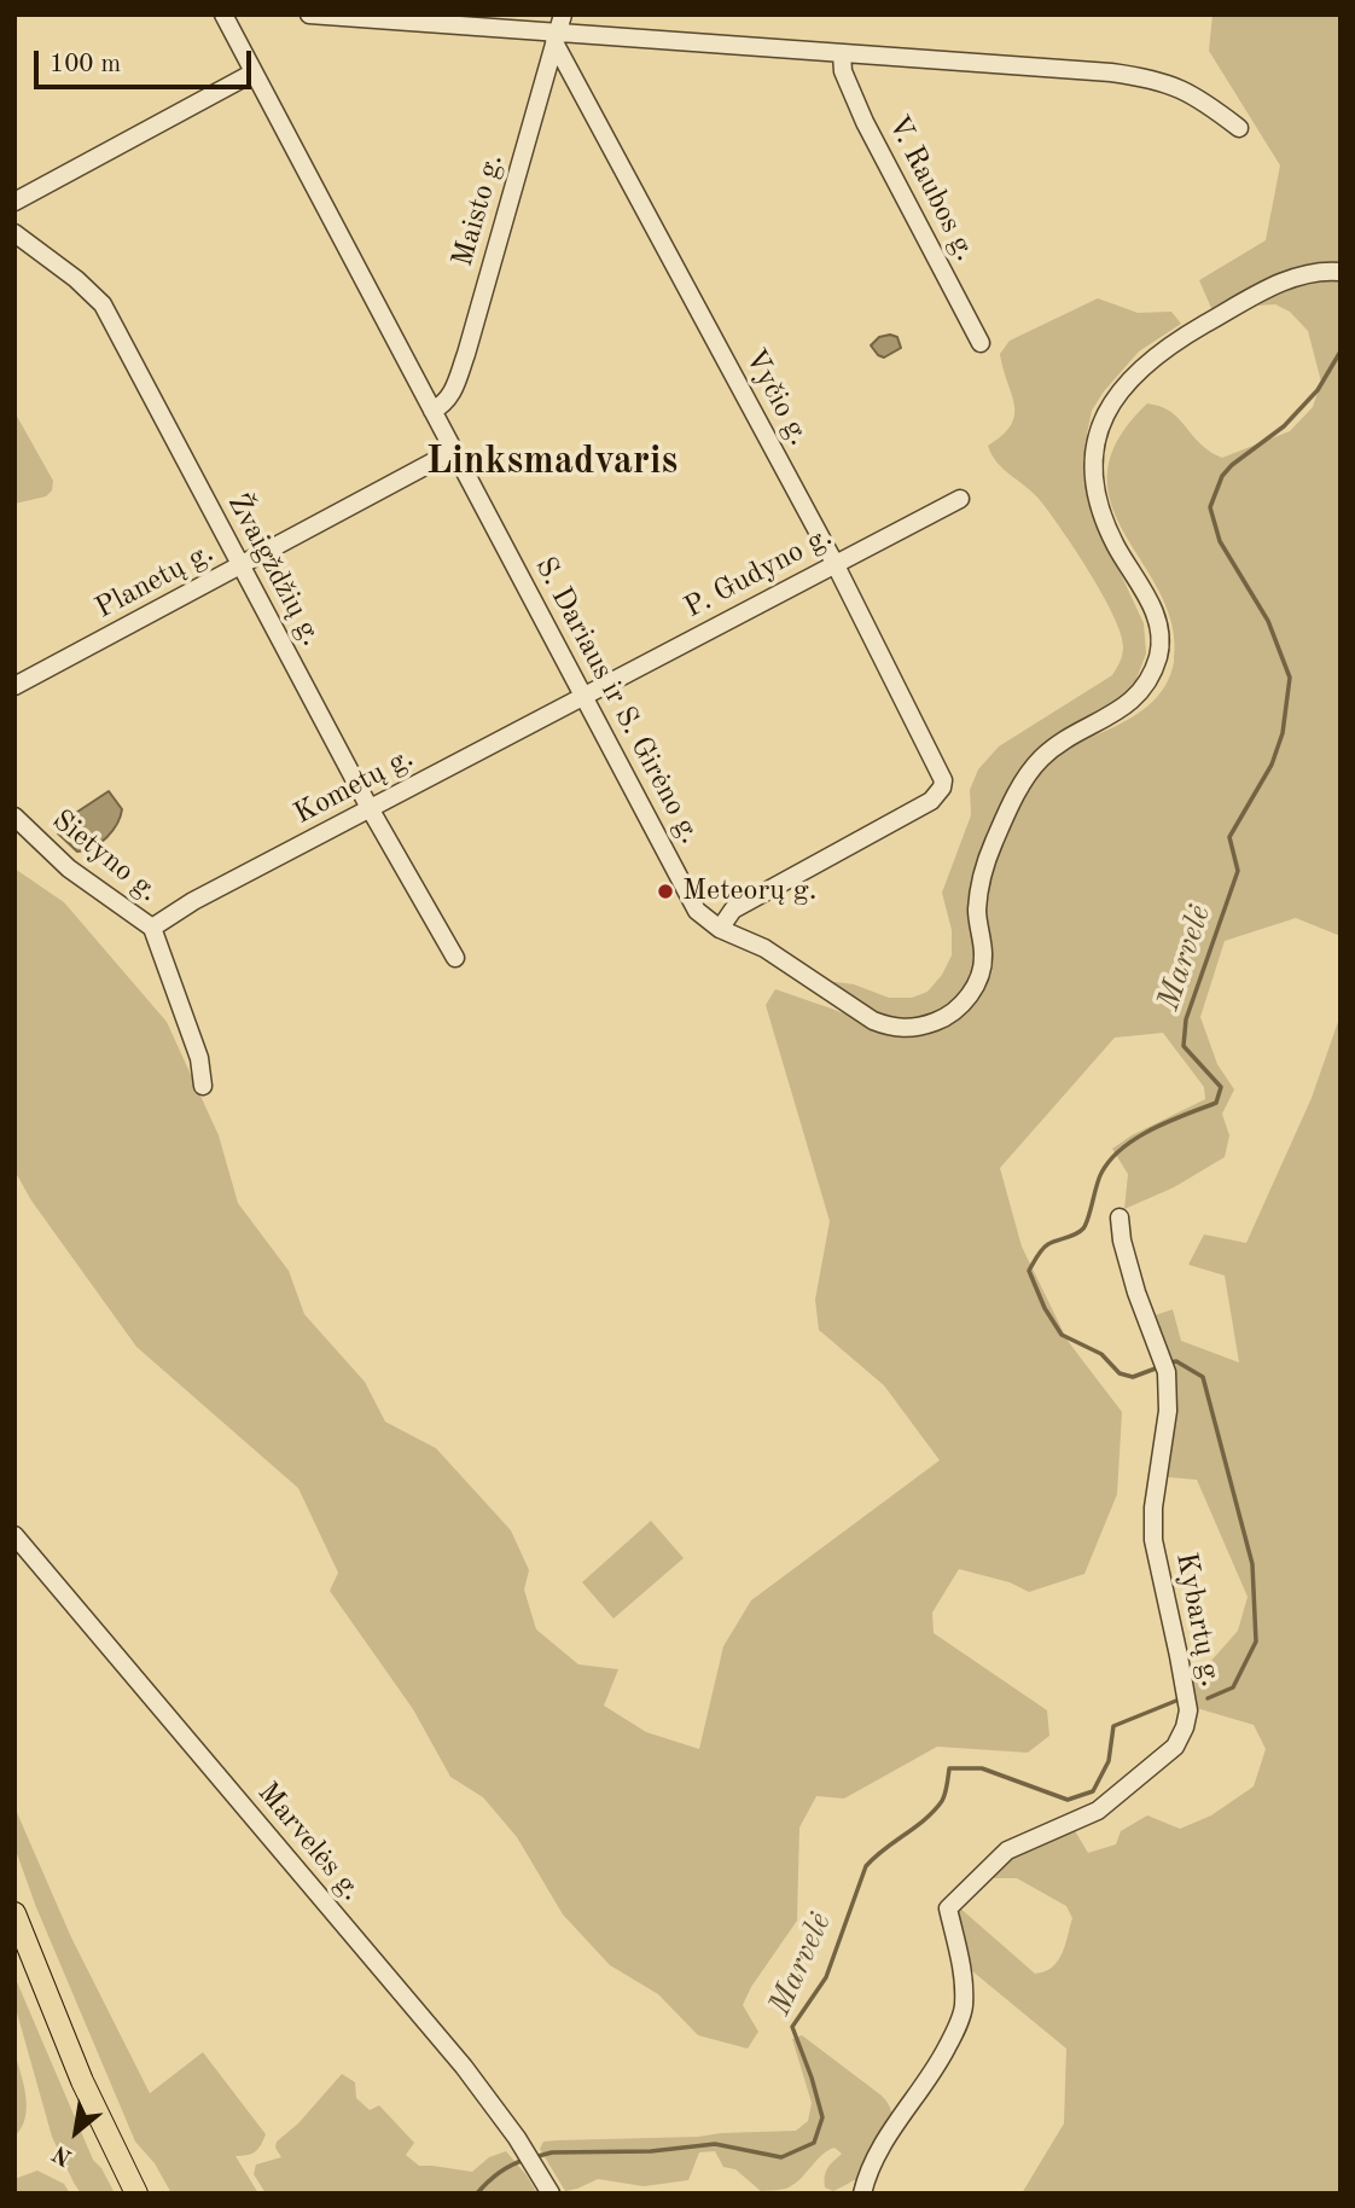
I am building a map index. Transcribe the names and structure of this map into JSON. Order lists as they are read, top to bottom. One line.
{"streets":{"street":["V. Raubos g.","Maisto g.","Vyčio g.","Žvaigždžių g.","P. Gudyno g.","Planetų g.","S. Dariaus ir S. Girėno g.","Kometų g.","Sietyno g.","Kybartų g.","Marvelės g."]},"crossings":[["Maisto g.","Vyčio g."],["Maisto g.","S. Dariaus ir S. Girėno g."],["Vyčio g.","P. Gudyno g."],["Vyčio g.","S. Dariaus ir S. Girėno g."],["Žvaigždžių g.","Planetų g."],["Žvaigždžių g.","Kometų g."],["P. Gudyno g.","S. Dariaus ir S. Girėno g."],["P. Gudyno g.","Kometų g."],["Planetų g.","S. Dariaus ir S. Girėno g."],["S. Dariaus ir S. Girėno g.","Kometų g."],["Kometų g.","Sietyno g."]],"districts":["Linksmadvaris"],"water":["Marvelė"],"places":["Meteorų g."],"scale_bar":"100 m","north":"bottom left"}
